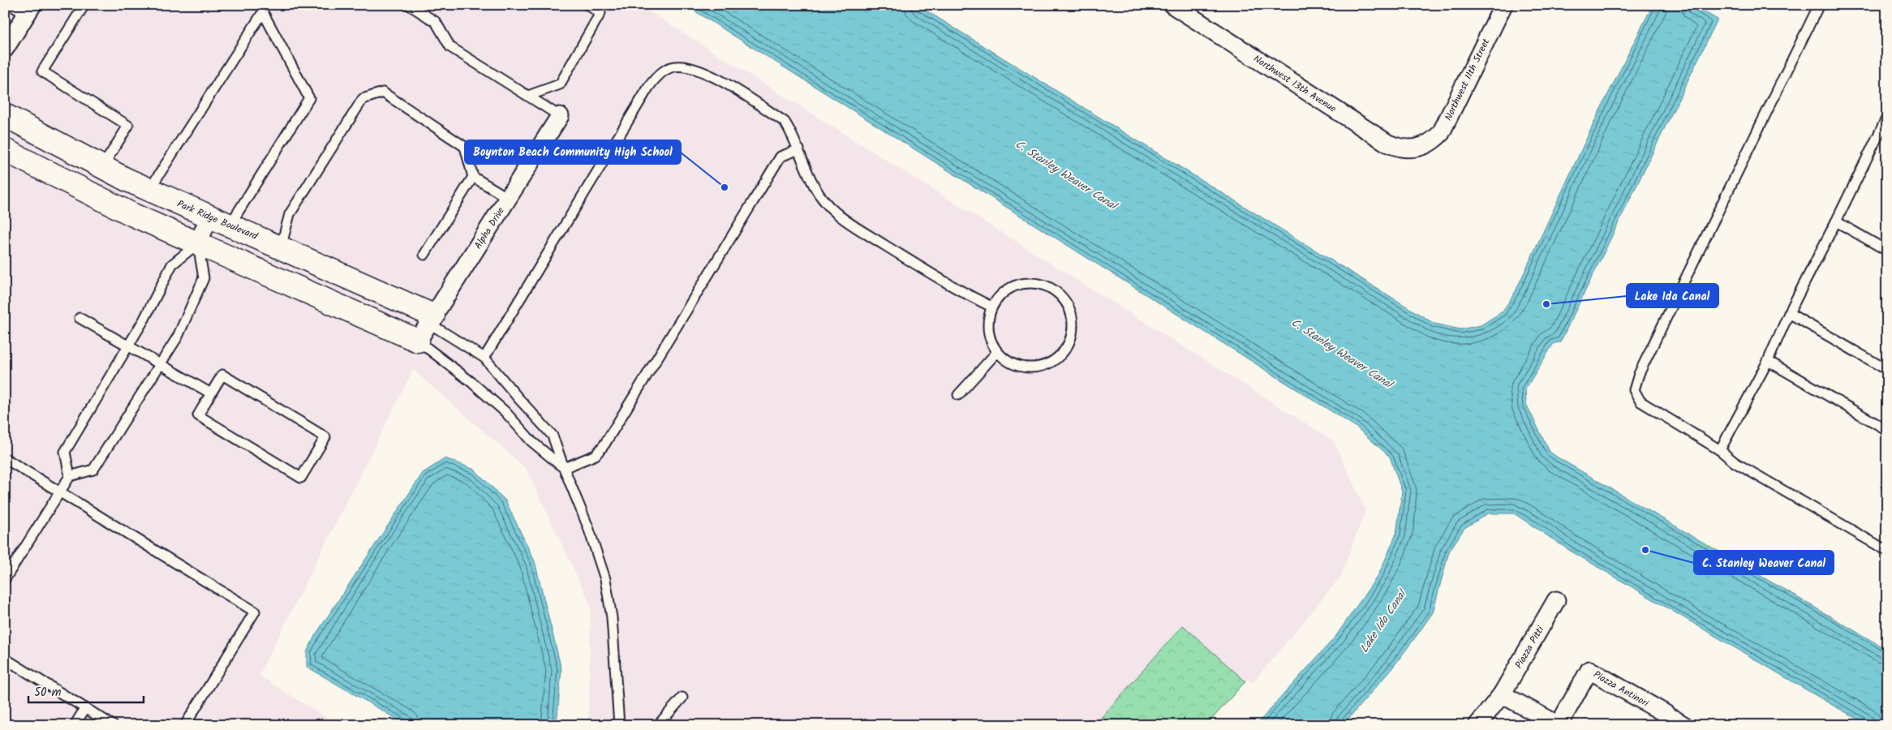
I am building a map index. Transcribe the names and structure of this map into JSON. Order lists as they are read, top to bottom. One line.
{"streets":{"street":["Northwest 11th Street","Northwest 13th Avenue","Park Ridge Boulevard","Alpha Drive","Piazza Pitti","Piazza Antinori"]},"crossings":[["Northwest 11th Street","Northwest 13th Avenue"],["Park Ridge Boulevard","Alpha Drive"]],"water":["C. Stanley Weaver Canal","Lake Ida Canal"],"places":["Boynton Beach Community High School","Lake Ida Canal","C. Stanley Weaver Canal"],"scale_bar":"50 m"}
